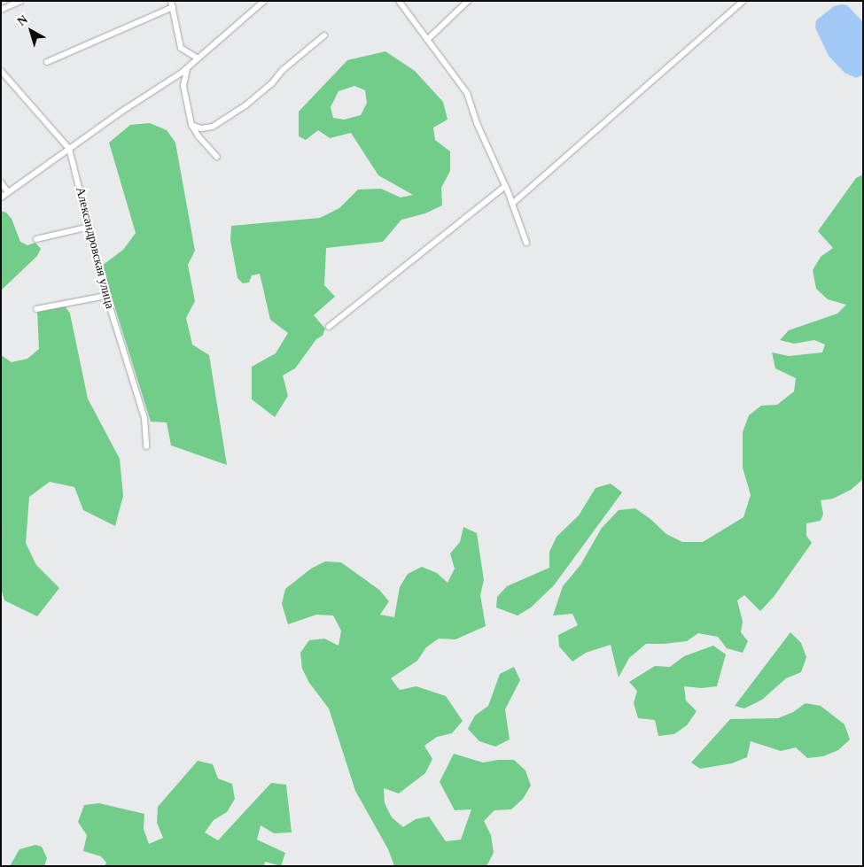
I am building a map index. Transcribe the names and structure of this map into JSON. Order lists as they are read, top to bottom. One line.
{"streets":{"street":["Александровская улица"]},"north":"top left"}
